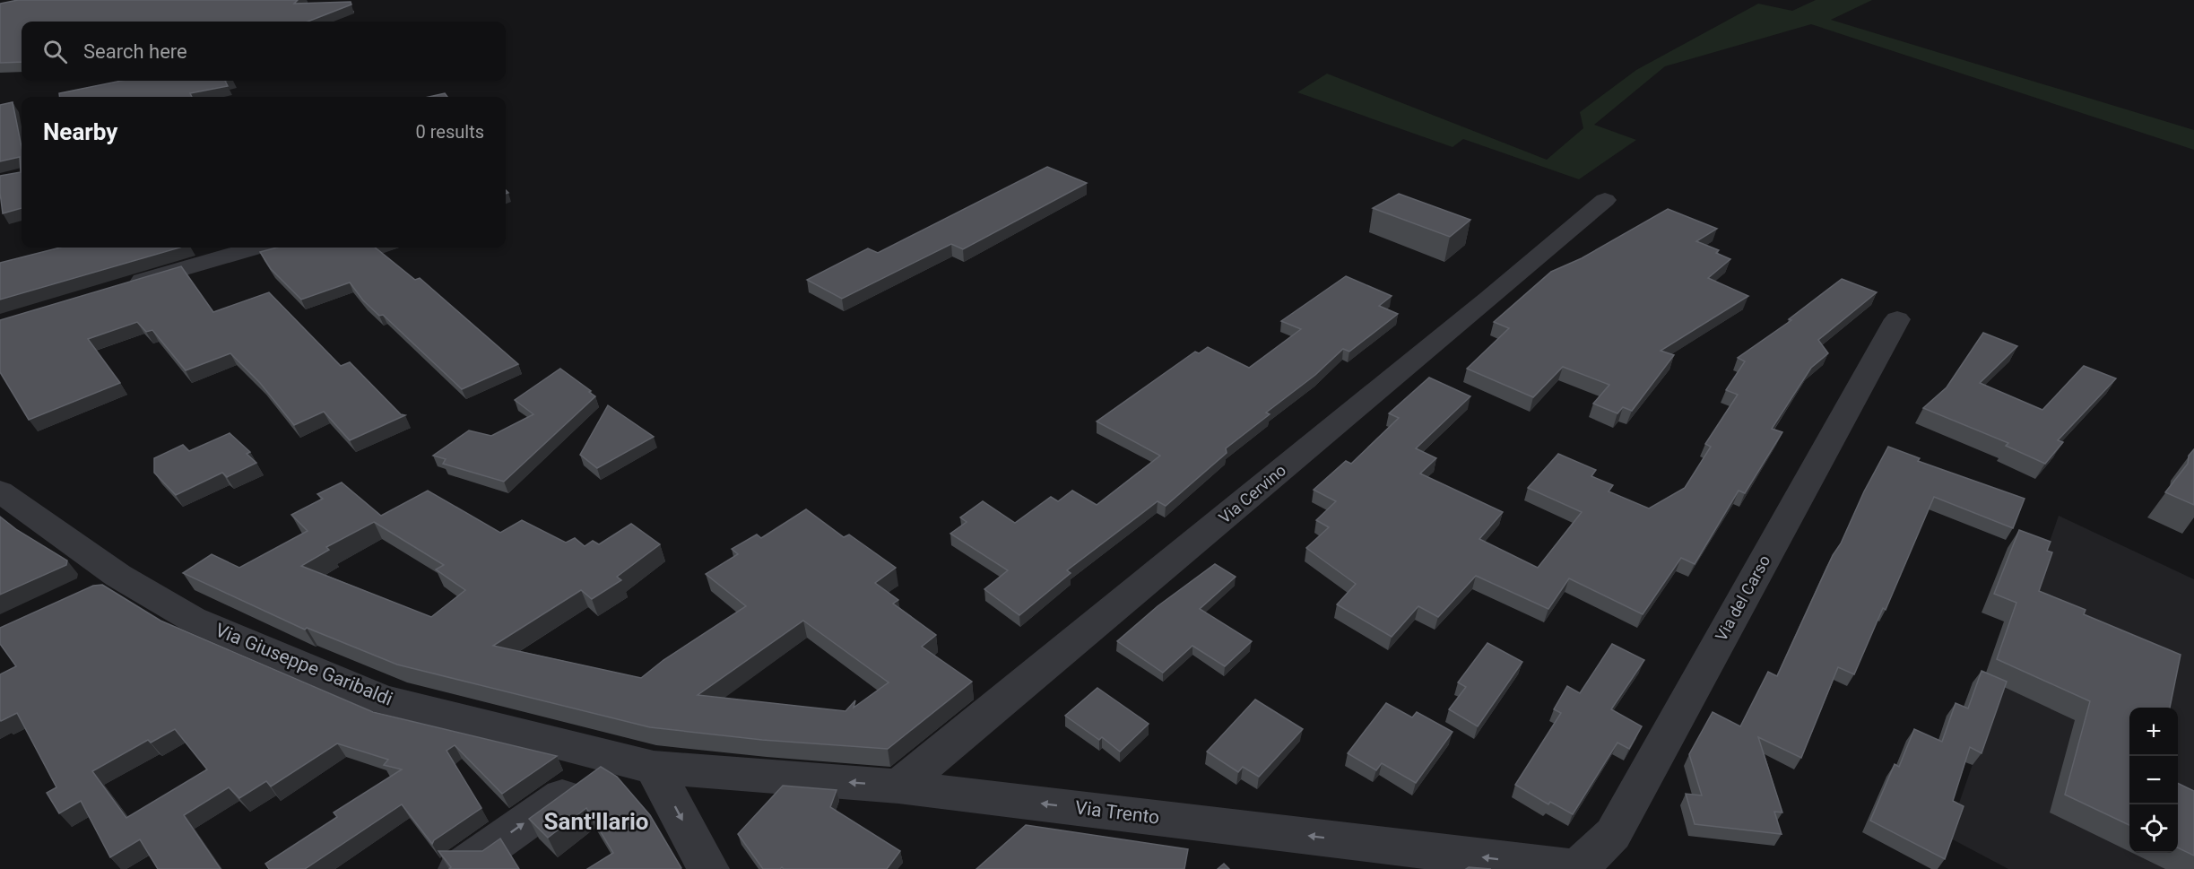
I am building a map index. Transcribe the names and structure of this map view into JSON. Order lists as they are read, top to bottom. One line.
{"streets":{"street":["Via Cervino","Via del Carso","Via Giuseppe Garibaldi","Via Trento"]},"crossings":[["Via Cervino","Via Trento"],["Via del Carso","Via Trento"],["Via Giuseppe Garibaldi","Via Trento"]],"one_way":["Via Trento"],"districts":["Sant'Ilario"],"page":{"search":"Search here","heading":["Nearby","0 results"],"map_buttons":["+","−"]}}
